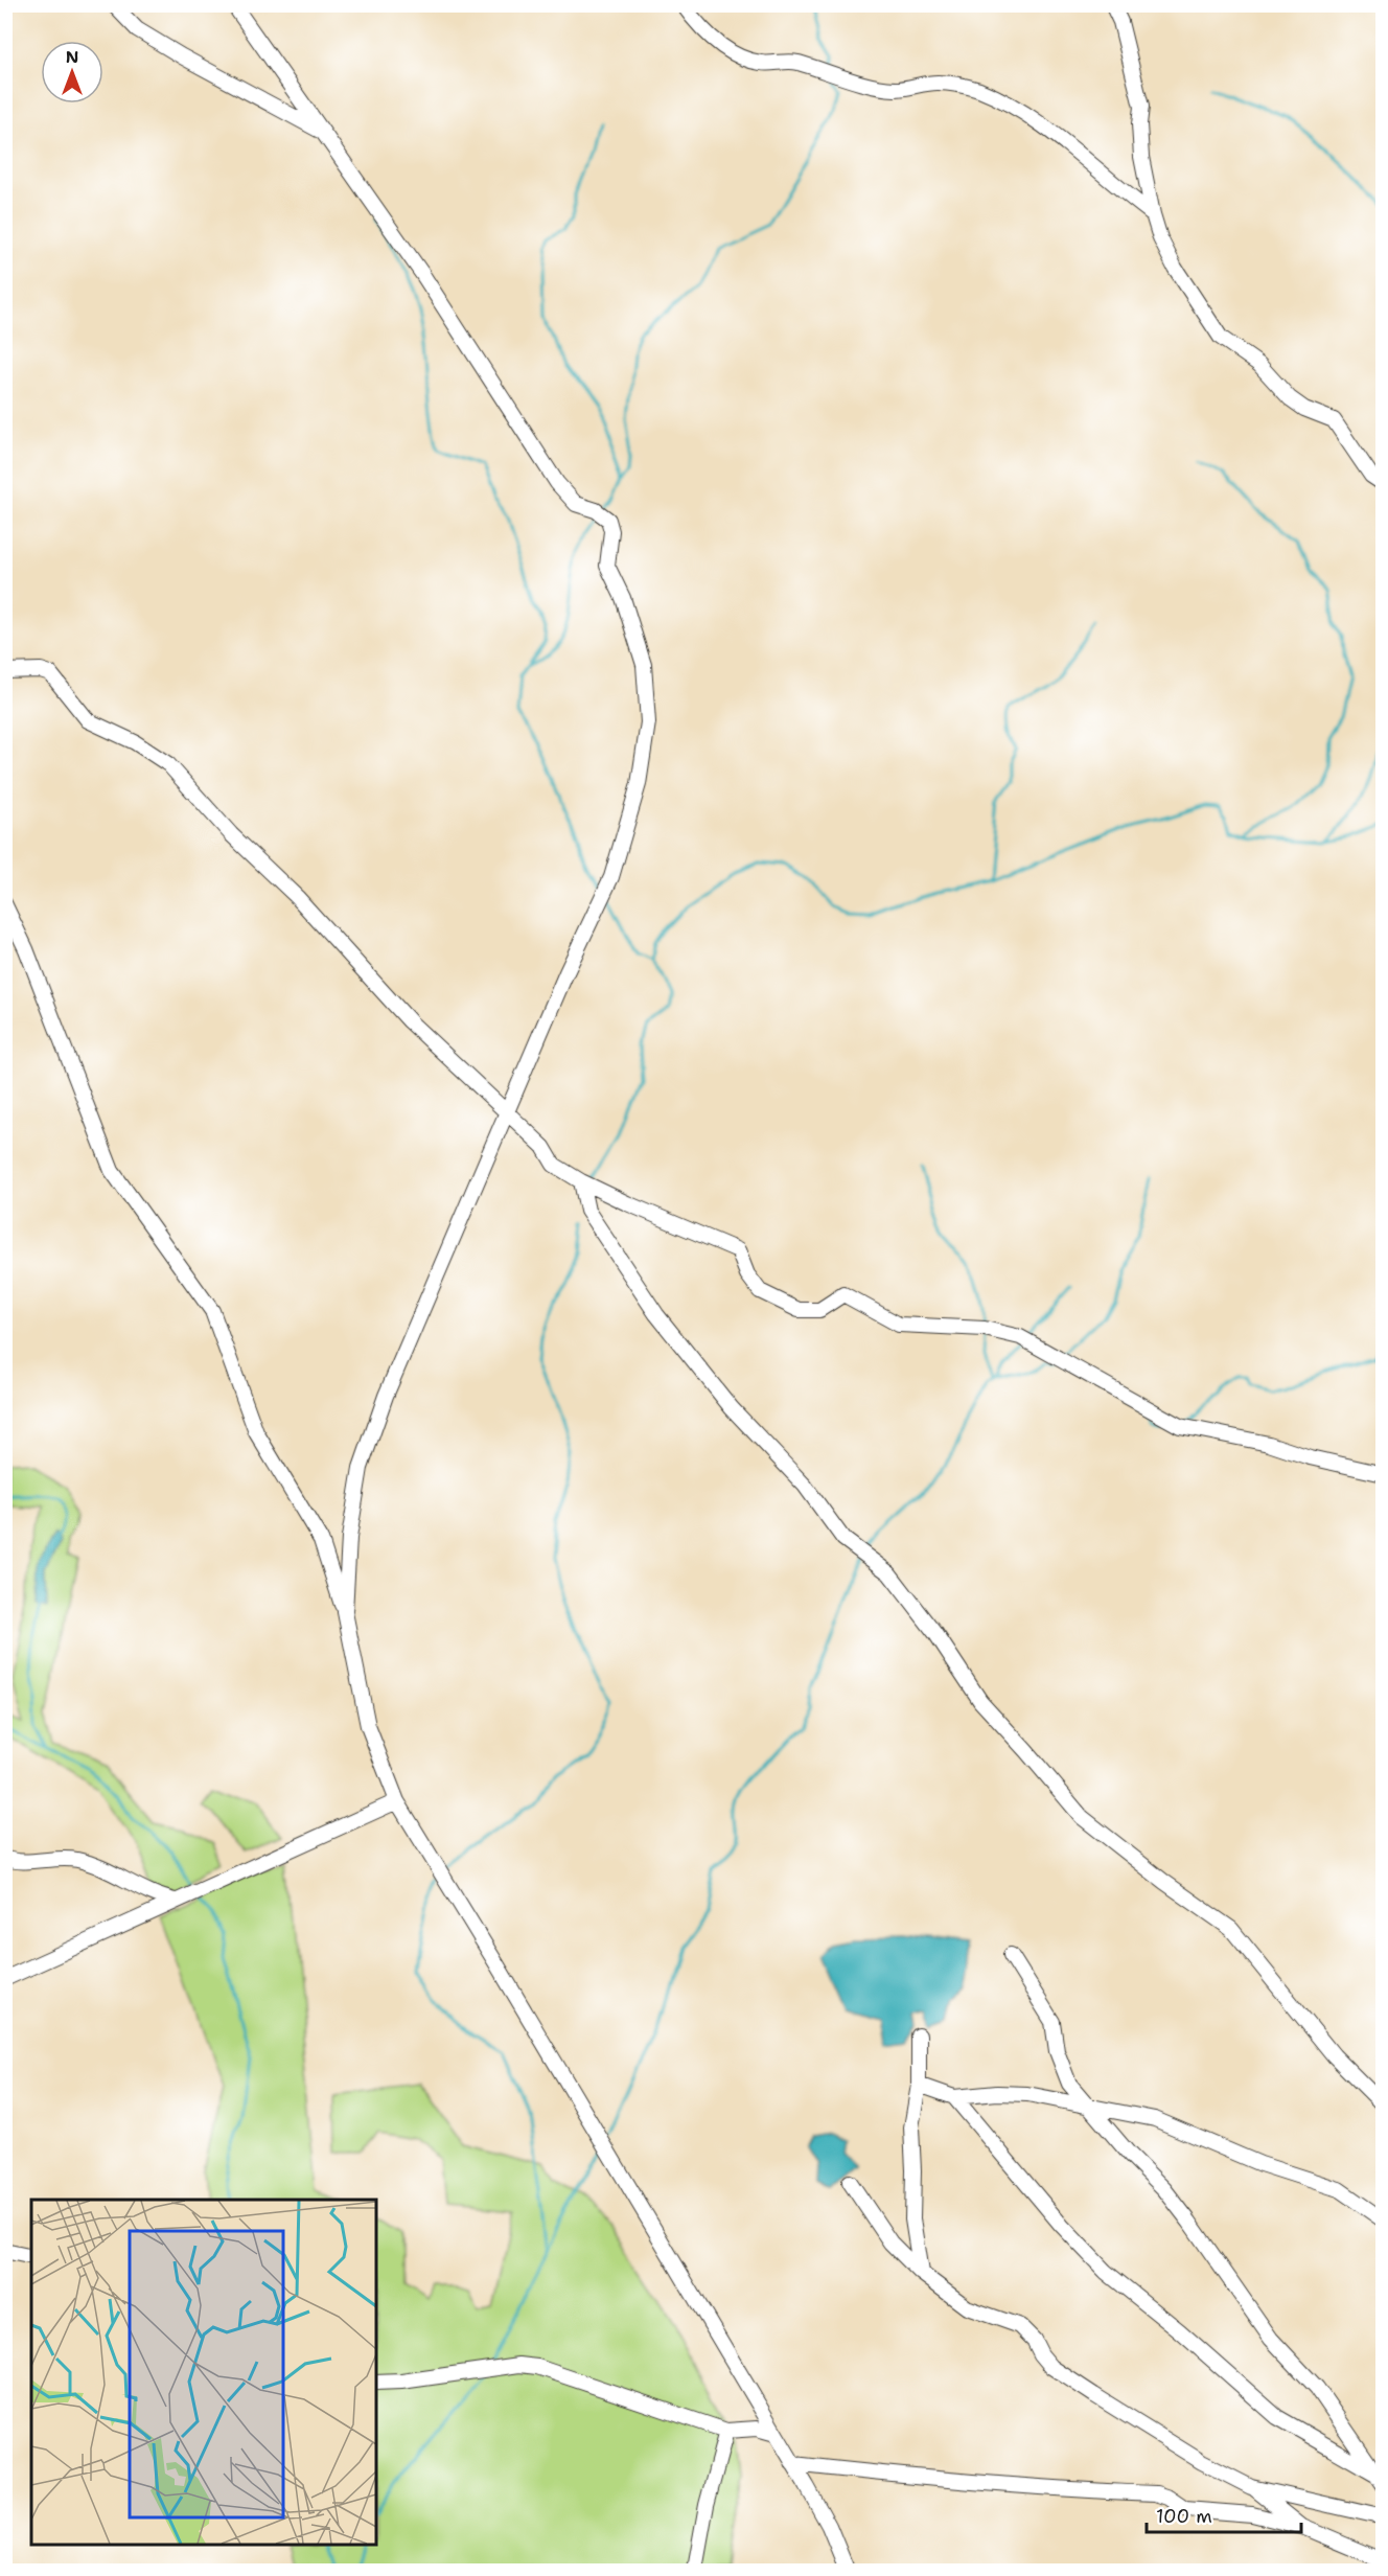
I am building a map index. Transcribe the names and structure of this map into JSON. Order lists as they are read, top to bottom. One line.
{"scale_bar":"100 m","north":"top"}
